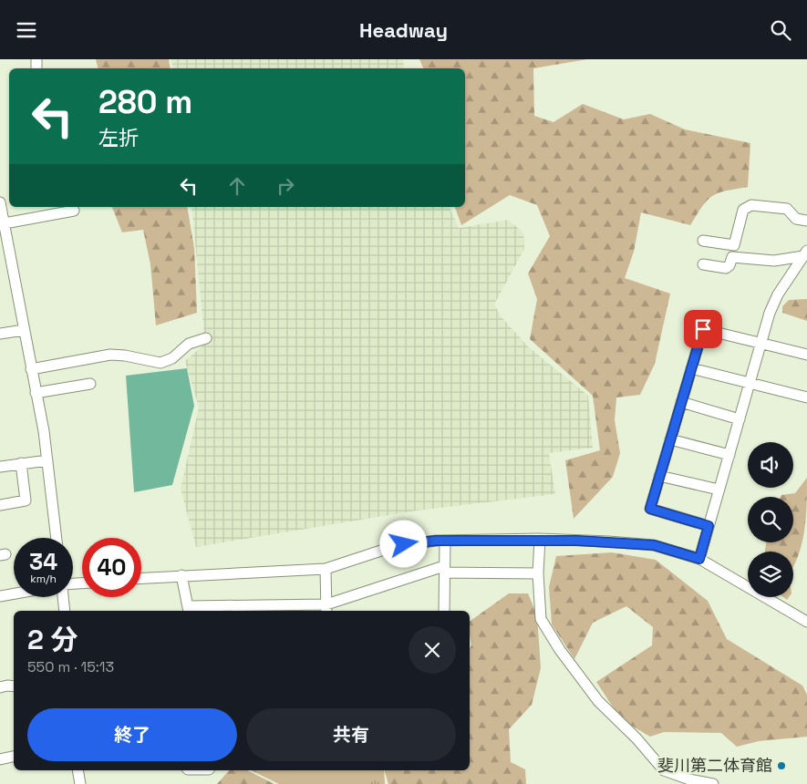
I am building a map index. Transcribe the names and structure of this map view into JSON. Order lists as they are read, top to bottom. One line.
{"places":["斐川第二体育館"],"page":{"header":"Headway","turn":["280 m","左折"],"speed":"34 km/h","limit":"40","heading":["2 分","550 m · 15:13"],"buttons":["終了","共有"]}}
